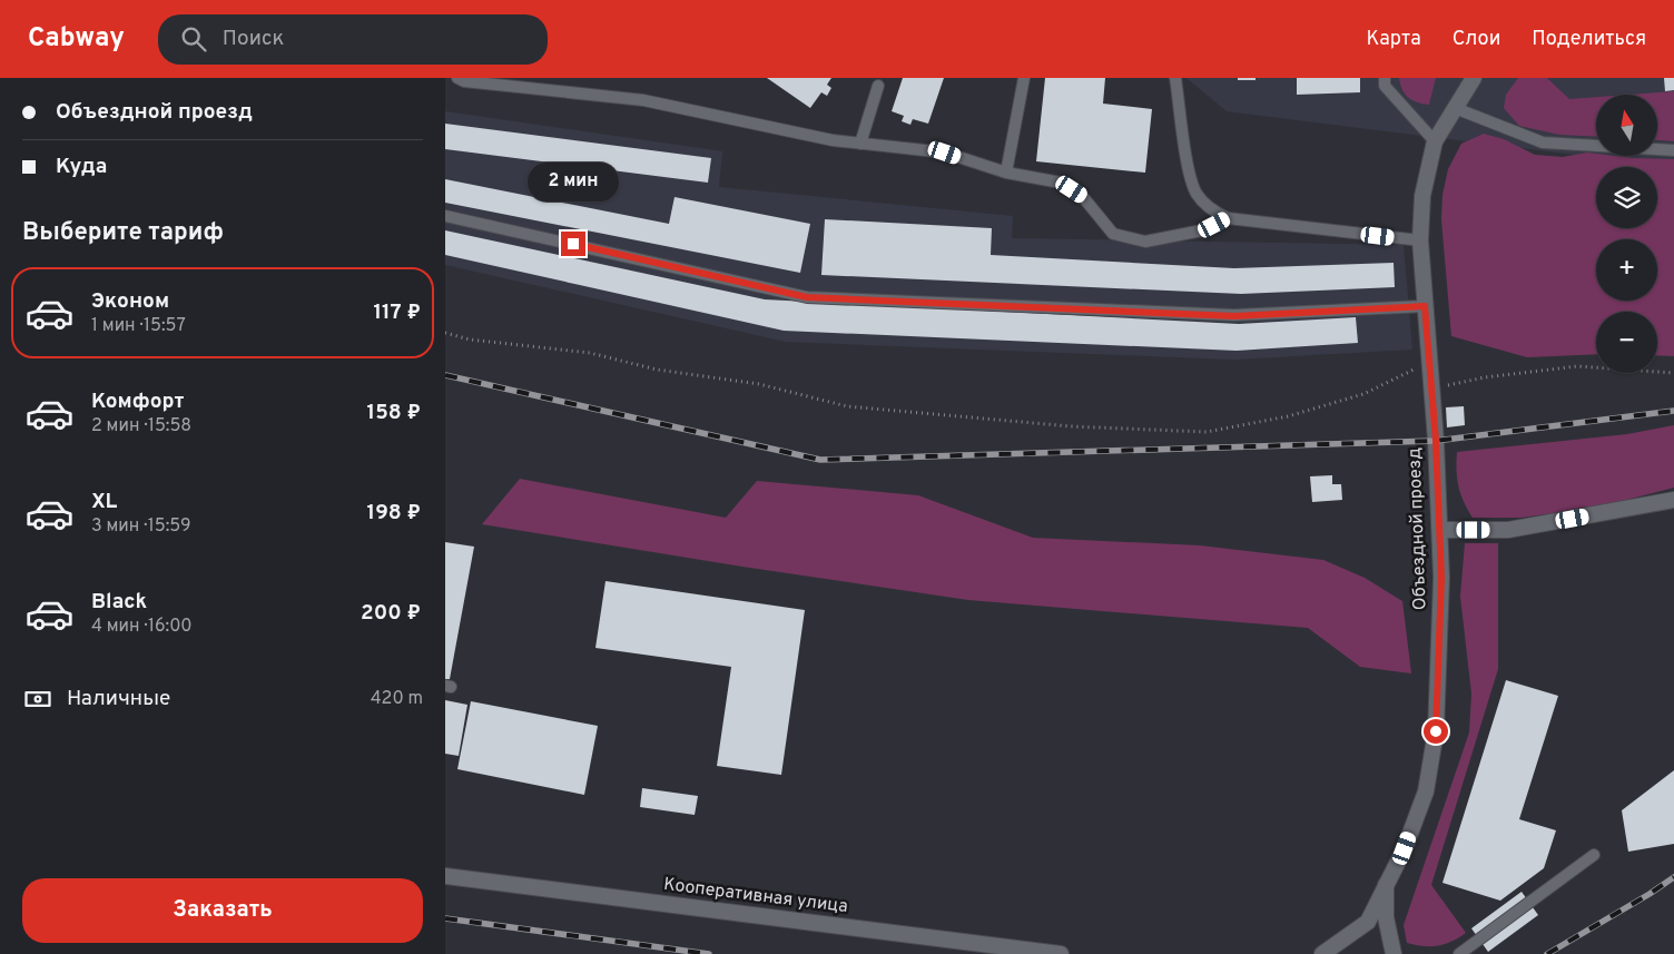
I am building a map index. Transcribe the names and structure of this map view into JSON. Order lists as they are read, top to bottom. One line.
{"streets":{"main road":["Объездной проезд","Кооперативная улица"]},"north":"top","page":{"header":"Cabway","search":"Поиск","nav":["Карта","Слои","Поделиться"],"banner":["Объездной проезд","Куда"],"map_buttons":["+","−"],"bubble":"2 мин","heading":"Выберите тариф","list":[{"name":"Эконом","note":"1 мин · 15:57","value":"117 ₽"},{"name":"Комфорт","note":"2 мин · 15:58","value":"158 ₽"},{"name":"XL","note":"3 мин · 15:59","value":"198 ₽"},{"name":"Black","note":"4 мин · 16:00","value":"200 ₽"}],"pay":["Наличные","420 m"],"buttons":"Заказать"}}
